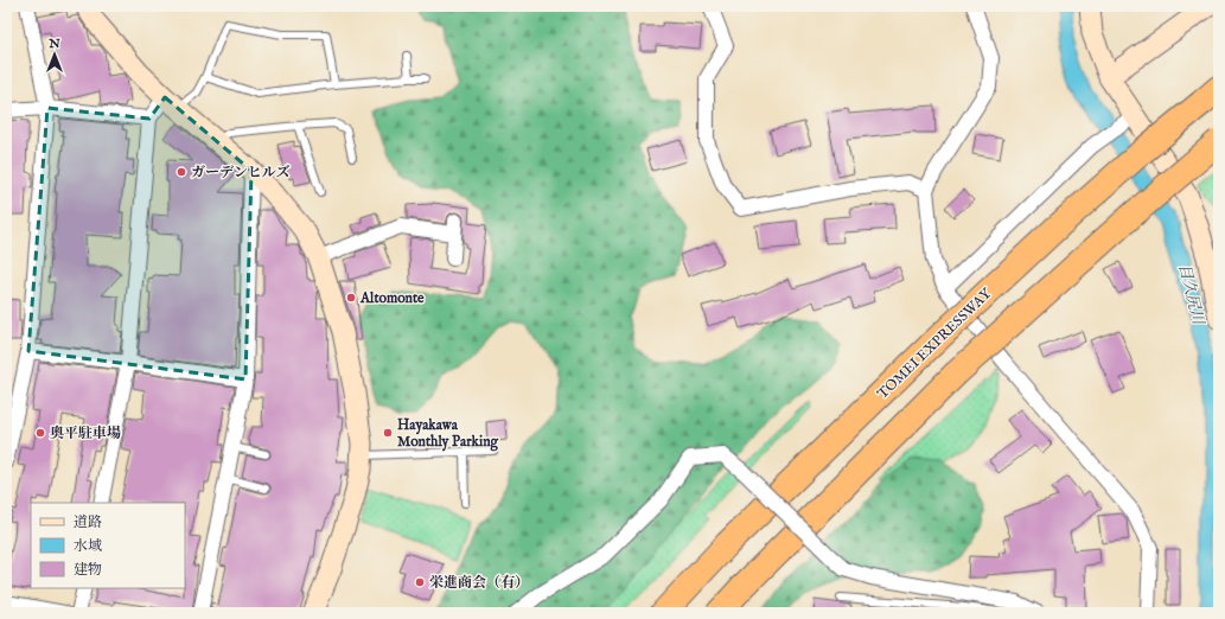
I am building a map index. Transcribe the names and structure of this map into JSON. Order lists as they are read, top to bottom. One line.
{"streets":{"highway":["TOMEI EXPRESSWAY"]},"water":["目久尻川"],"places":["ガーデンヒルズ","Altomonte","奥平駐車場","Hayakawa Monthly Parking","栄進商会（有）"],"legend":["道路","水域","建物"],"north":"top"}
